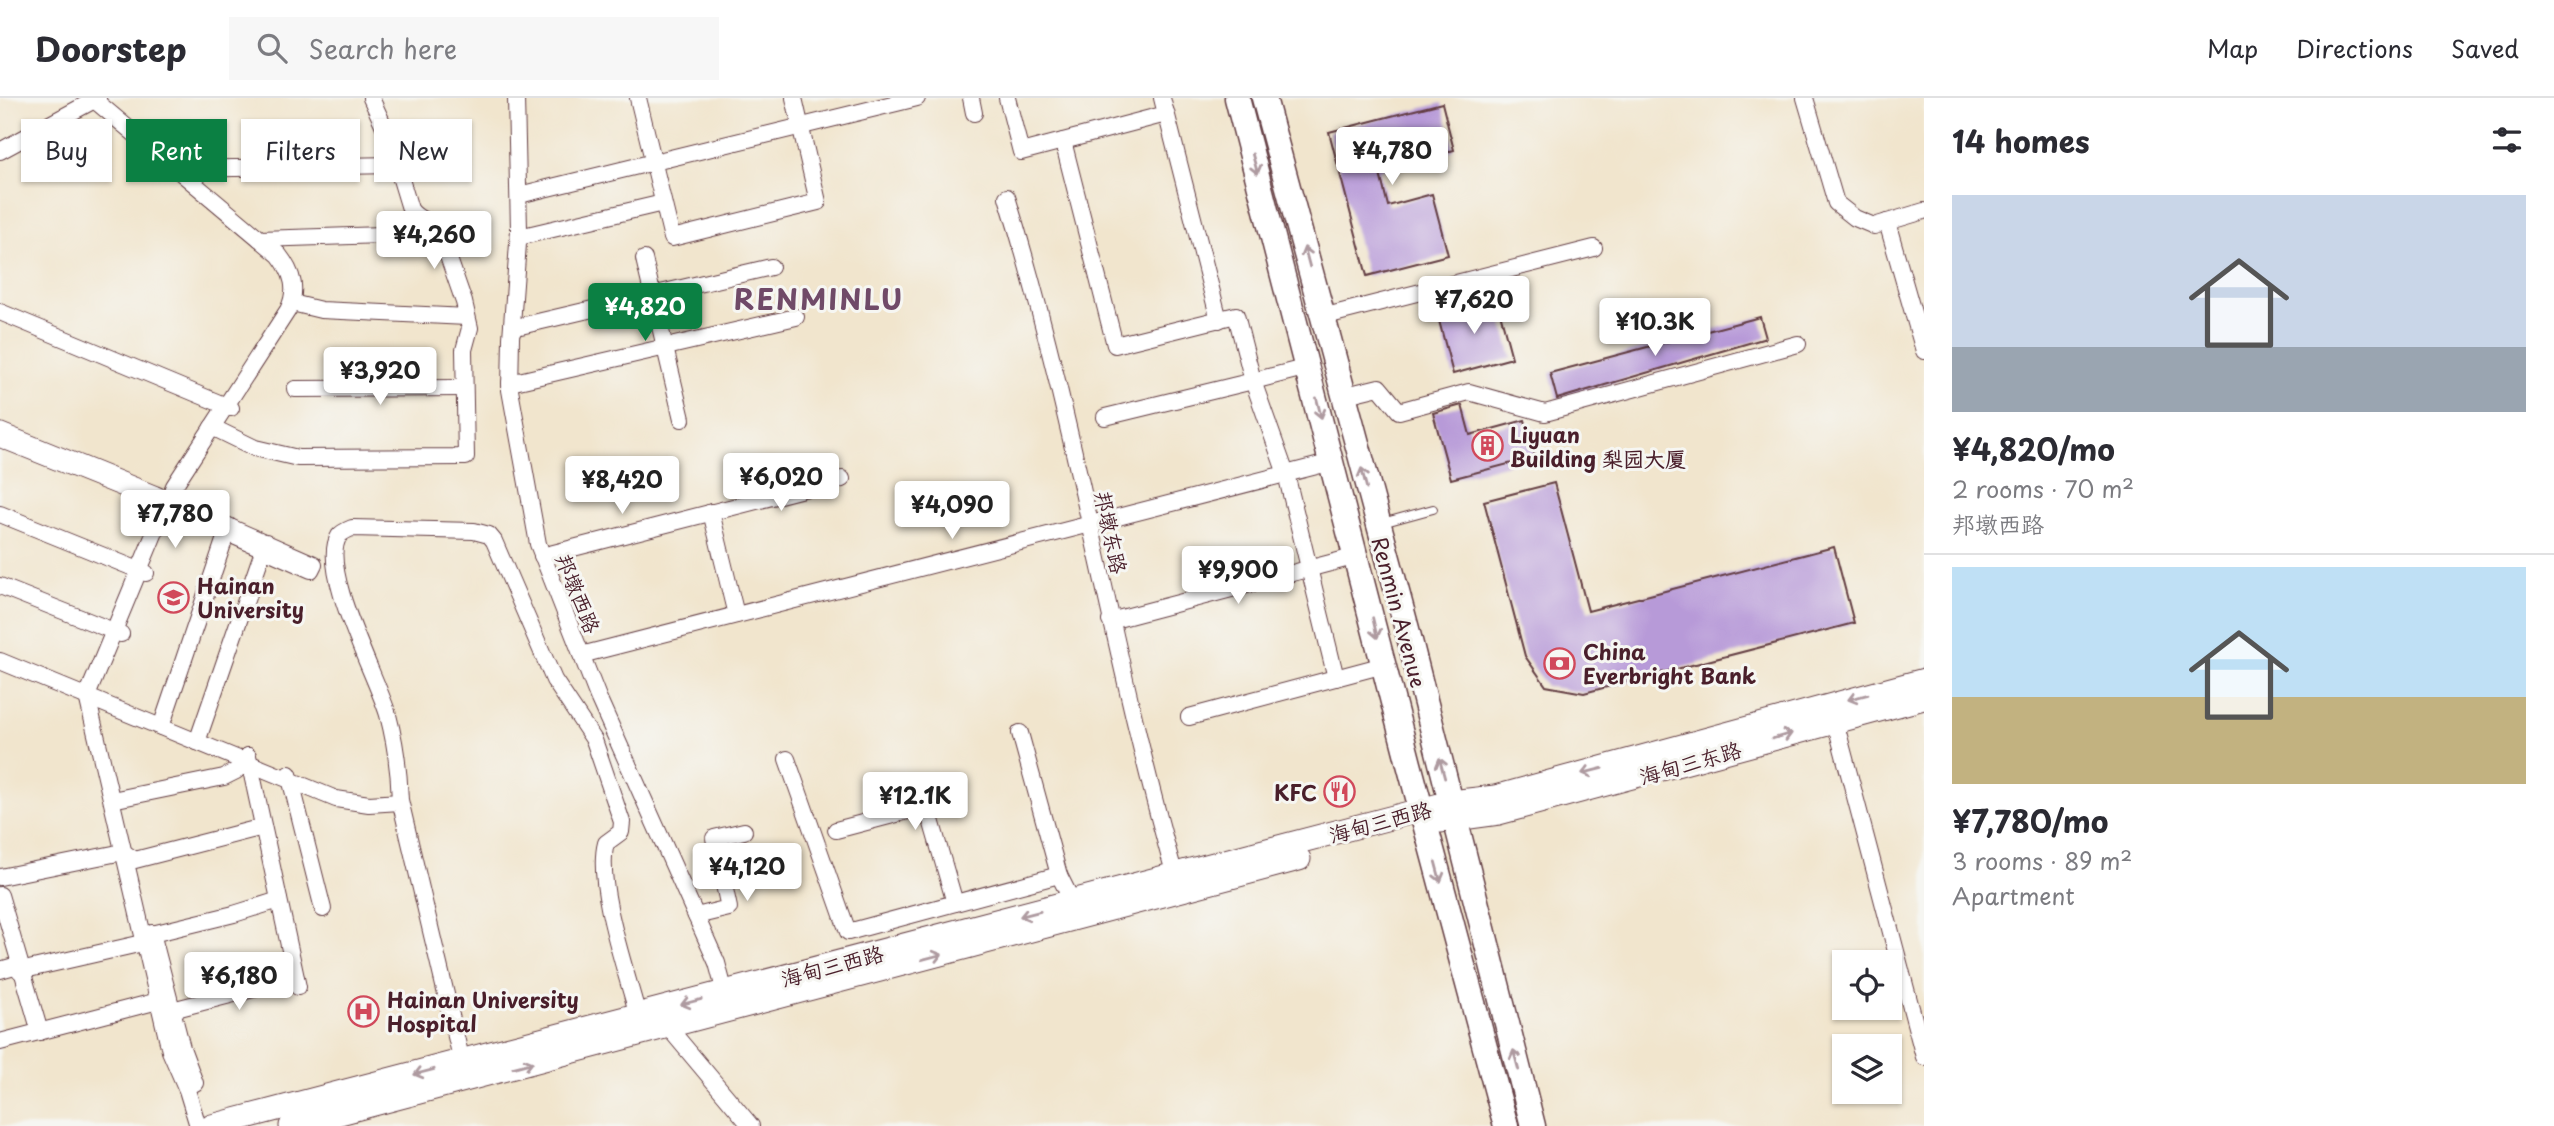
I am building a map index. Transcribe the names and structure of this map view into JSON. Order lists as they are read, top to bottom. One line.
{"streets":{"main road":["Renmin Avenue","海甸三东路","海甸三西路"],"street":["邦墩东路","邦墩西路"]},"crossings":[["邦墩东路","海甸三西路"],["邦墩西路","海甸三西路"],["Renmin Avenue","海甸三东路"],["Renmin Avenue","海甸三西路"],["海甸三东路","海甸三西路"]],"districts":["RENMINLU"],"places":{"building":["Liyuan Building 梨园大厦"],"school or university":["Hainan University"],"bank":["China Everbright Bank"],"restaurant":["KFC"],"hospital":["Hainan University Hospital"]},"page":{"header":"Doorstep","search":"Search here","nav":["Map","Directions","Saved"],"heading":"14 homes","chip":["Buy","Rent","Filters","New"],"price":["¥4,780","¥4,260","¥7,620","¥4,820","¥10.3K","¥3,920","¥6,020","¥8,420","¥4,090","¥7,780","¥9,900","¥12.1K","¥4,120","¥6,180"],"list":[{"name":"¥4,820/mo","note":"2 rooms · 70 m² · 邦墩西路"},{"name":"¥7,780/mo","note":"3 rooms · 89 m² · Apartment"}]}}
